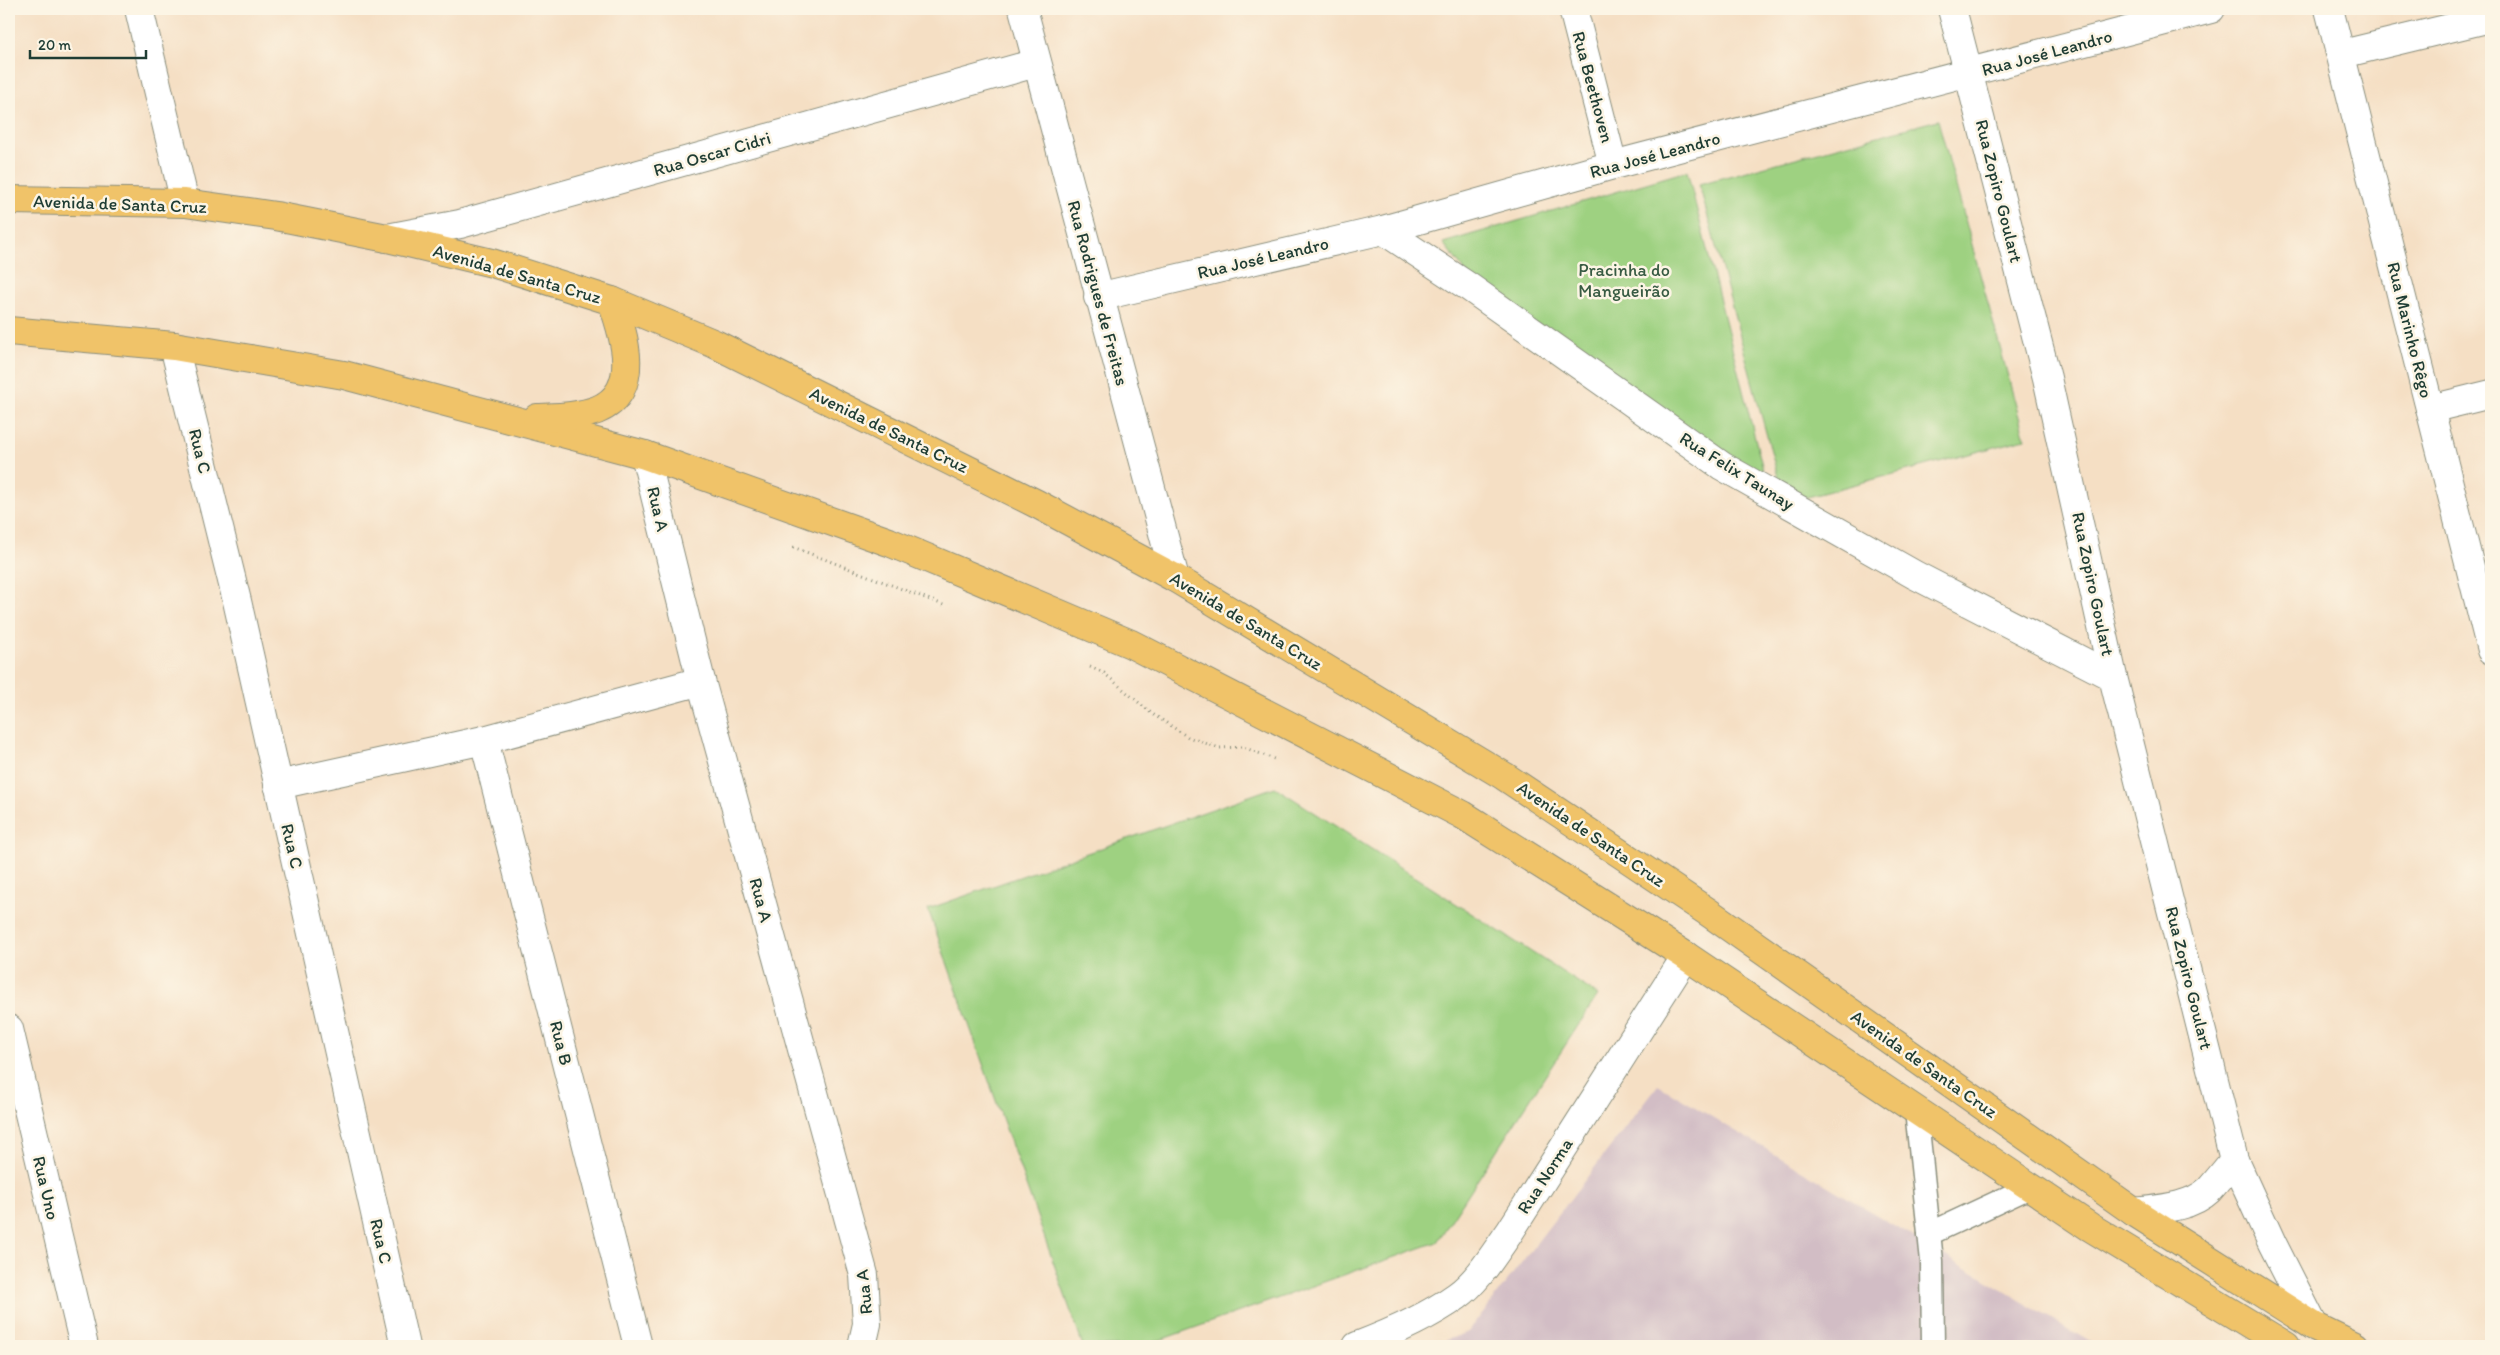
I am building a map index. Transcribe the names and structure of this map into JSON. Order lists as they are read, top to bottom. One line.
{"streets":{"main road":["Avenida de Santa Cruz"],"street":["Rua José Leandro","Rua Beethoven","Rua Oscar Cidri","Rua Zopiro Goulart","Rua Rodrigues de Freitas","Rua Marinho Rêgo","Rua C","Rua Felix Taunay","Rua A","Rua B","Rua Norma","Rua Uno"]},"crossings":[["Rua José Leandro","Rua Beethoven"],["Rua José Leandro","Rua Zopiro Goulart"],["Rua José Leandro","Rua Rodrigues de Freitas"],["Rua José Leandro","Rua Felix Taunay"],["Rua Oscar Cidri","Avenida de Santa Cruz"],["Rua Oscar Cidri","Rua Rodrigues de Freitas"],["Rua Zopiro Goulart","Avenida de Santa Cruz"],["Rua Zopiro Goulart","Rua Felix Taunay"],["Avenida de Santa Cruz","Rua Rodrigues de Freitas"]],"parks":["Pracinha do Mangueirão"],"scale_bar":"20 m"}
